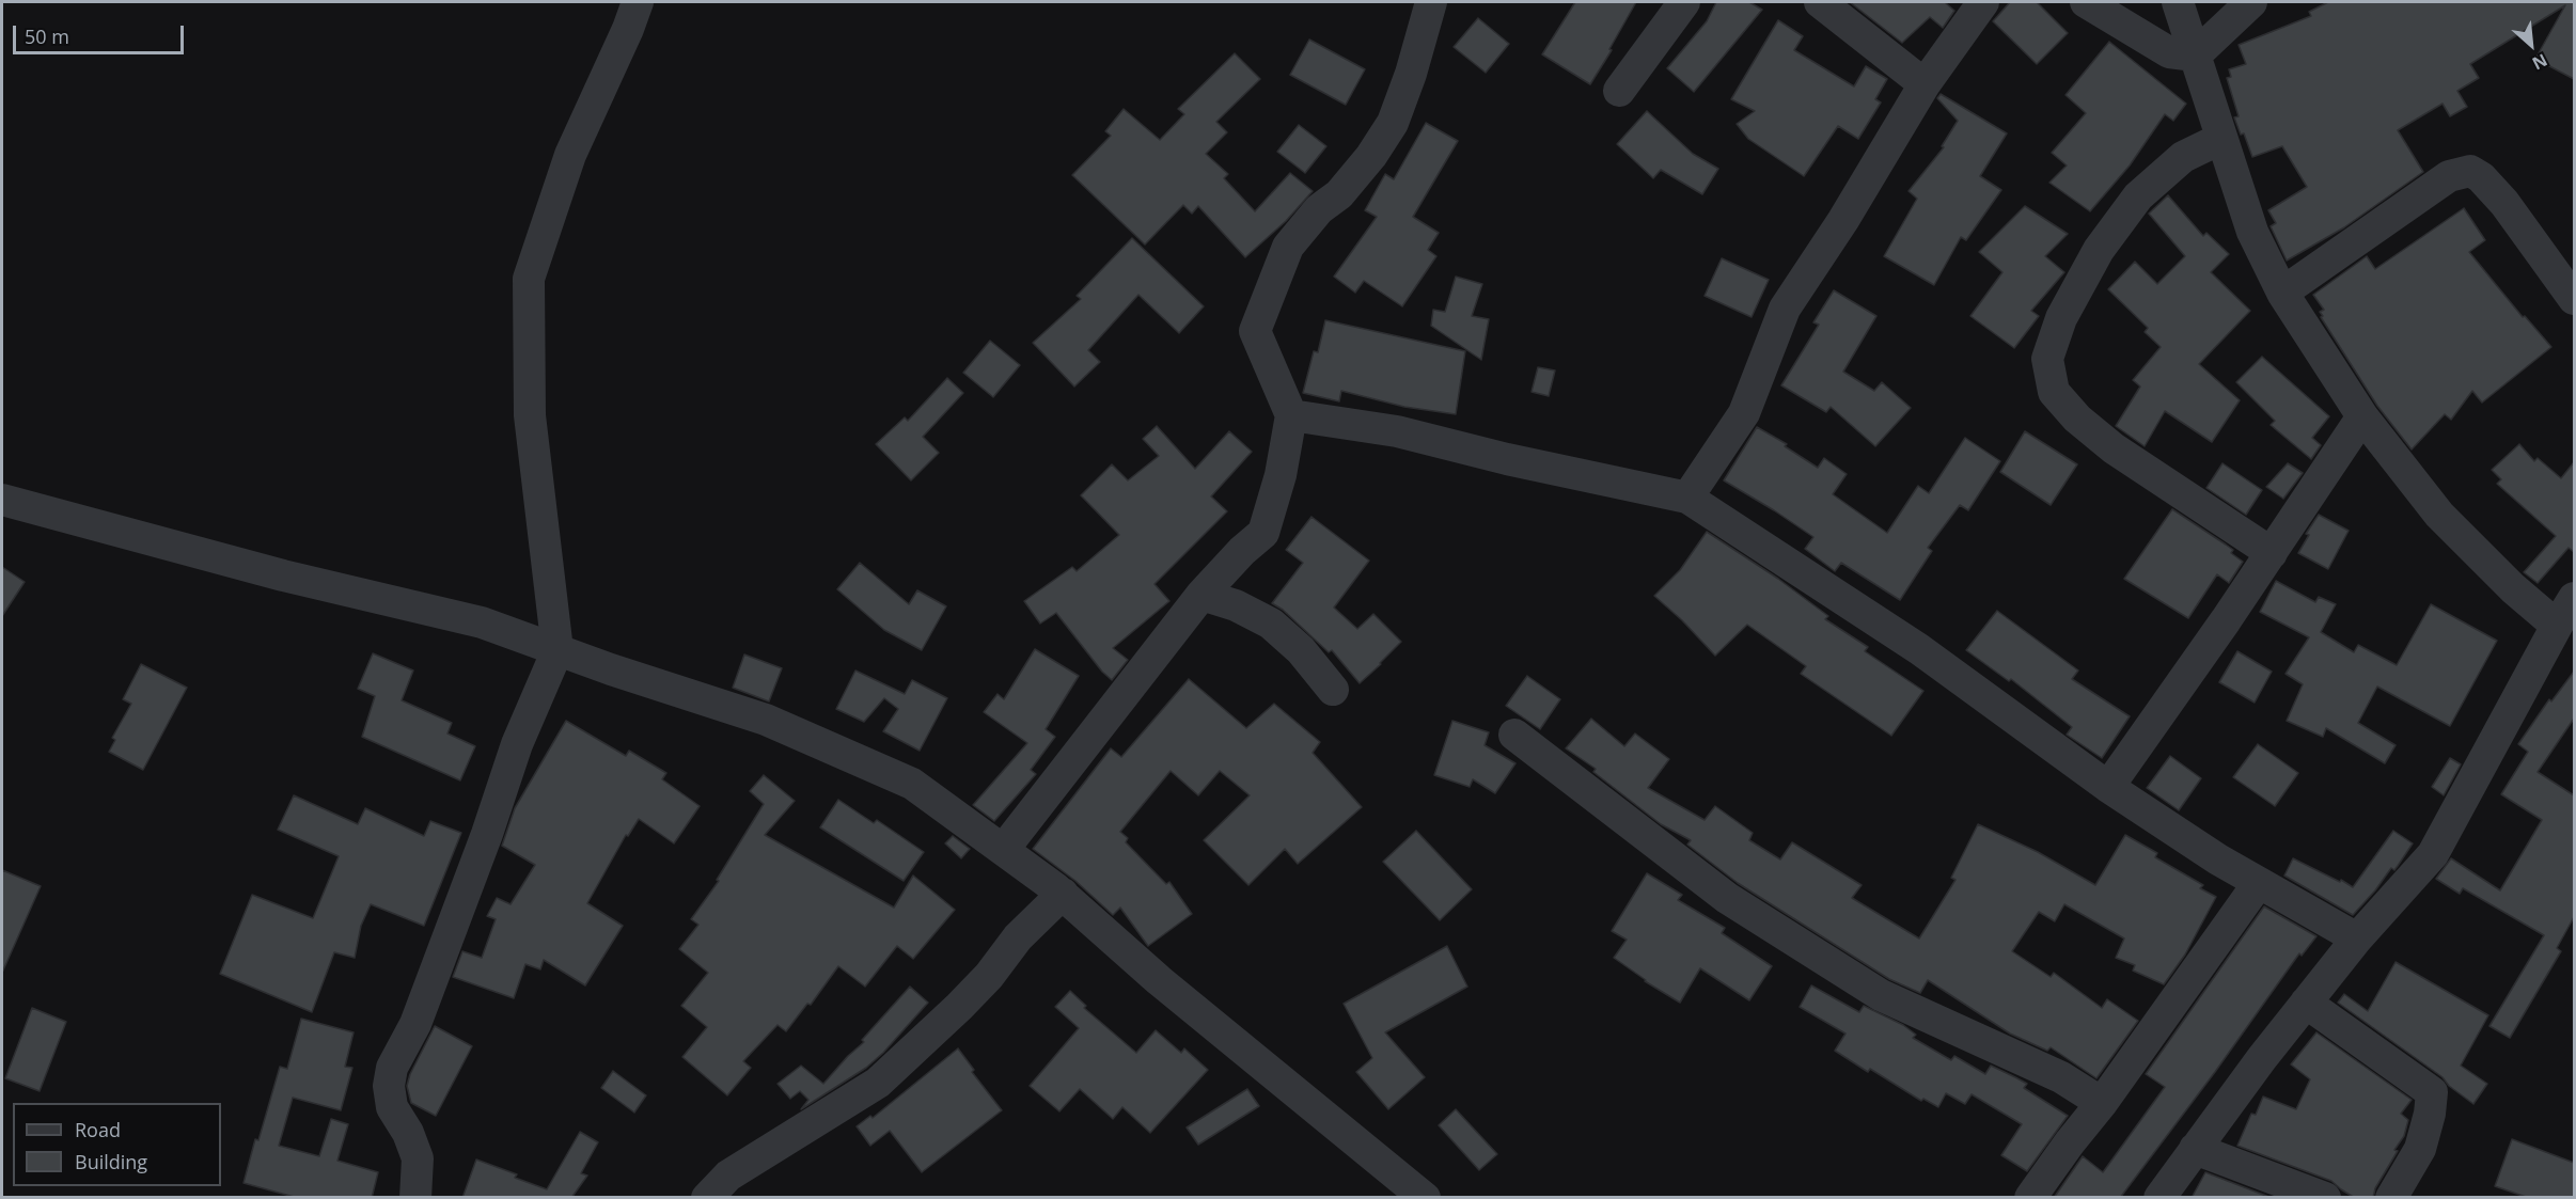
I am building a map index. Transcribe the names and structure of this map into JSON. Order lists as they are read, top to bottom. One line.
{"legend":["Road","Building"],"scale_bar":"50 m","north":"bottom right"}
